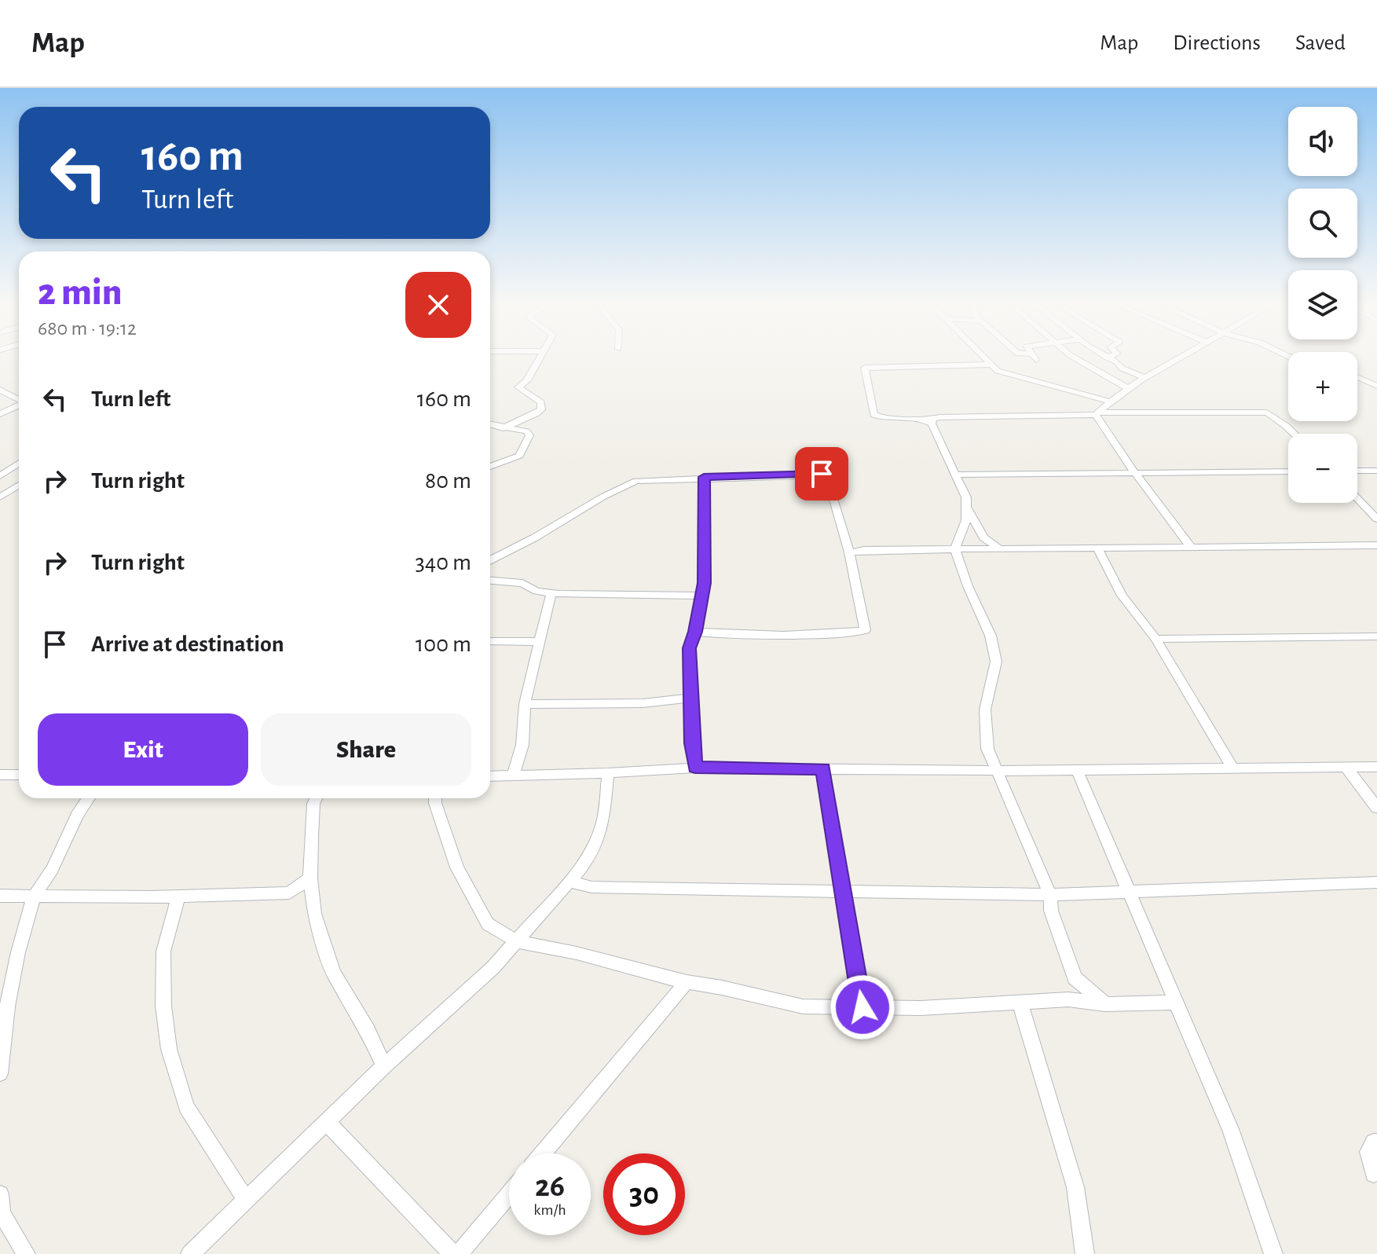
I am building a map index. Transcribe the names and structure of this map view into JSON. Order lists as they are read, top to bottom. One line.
{"page":{"header":"Map","nav":["Map","Directions","Saved"],"map_buttons":["+","−"],"turn":["160 m","Turn left"],"heading":["2 min","680 m · 19:12"],"list":[{"name":"Turn left","value":"160 m"},{"name":"Turn right","value":"80 m"},{"name":"Turn right","value":"340 m"},{"name":"Arrive at destination","value":"100 m"}],"buttons":["Exit","Share"],"speed":"26 km/h","limit":"30"}}
